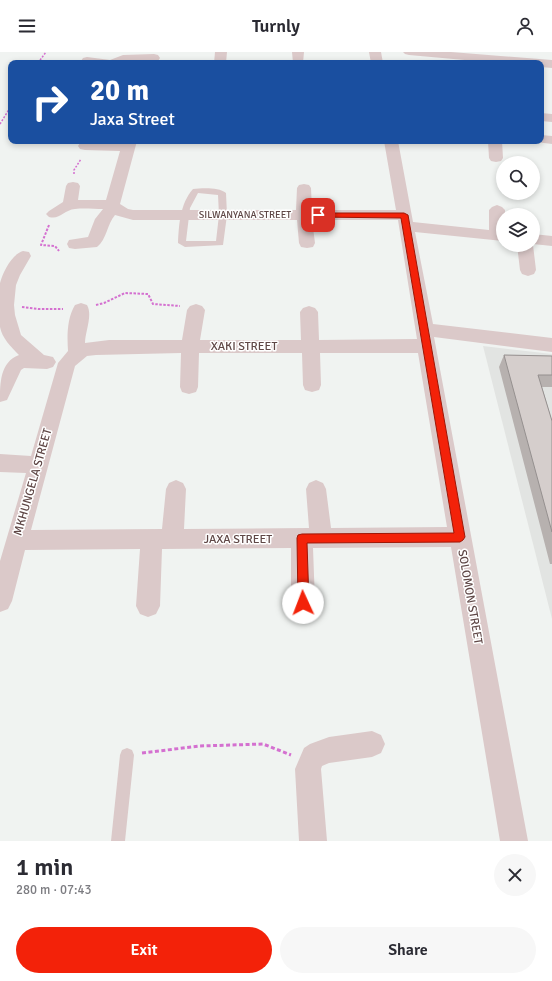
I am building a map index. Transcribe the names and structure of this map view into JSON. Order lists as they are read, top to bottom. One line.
{"streets":{"street":["SILWANYANA STREET","XAKI STREET","MKHUNGELA STREET","JAXA STREET","SOLOMON STREET"]},"crossings":[["SILWANYANA STREET","SOLOMON STREET"],["XAKI STREET","MKHUNGELA STREET"],["XAKI STREET","SOLOMON STREET"],["MKHUNGELA STREET","JAXA STREET"],["JAXA STREET","SOLOMON STREET"]],"page":{"header":"Turnly","turn":["20 m","Jaxa Street"],"heading":["1 min","280 m · 07:43"],"buttons":["Exit","Share"]}}
